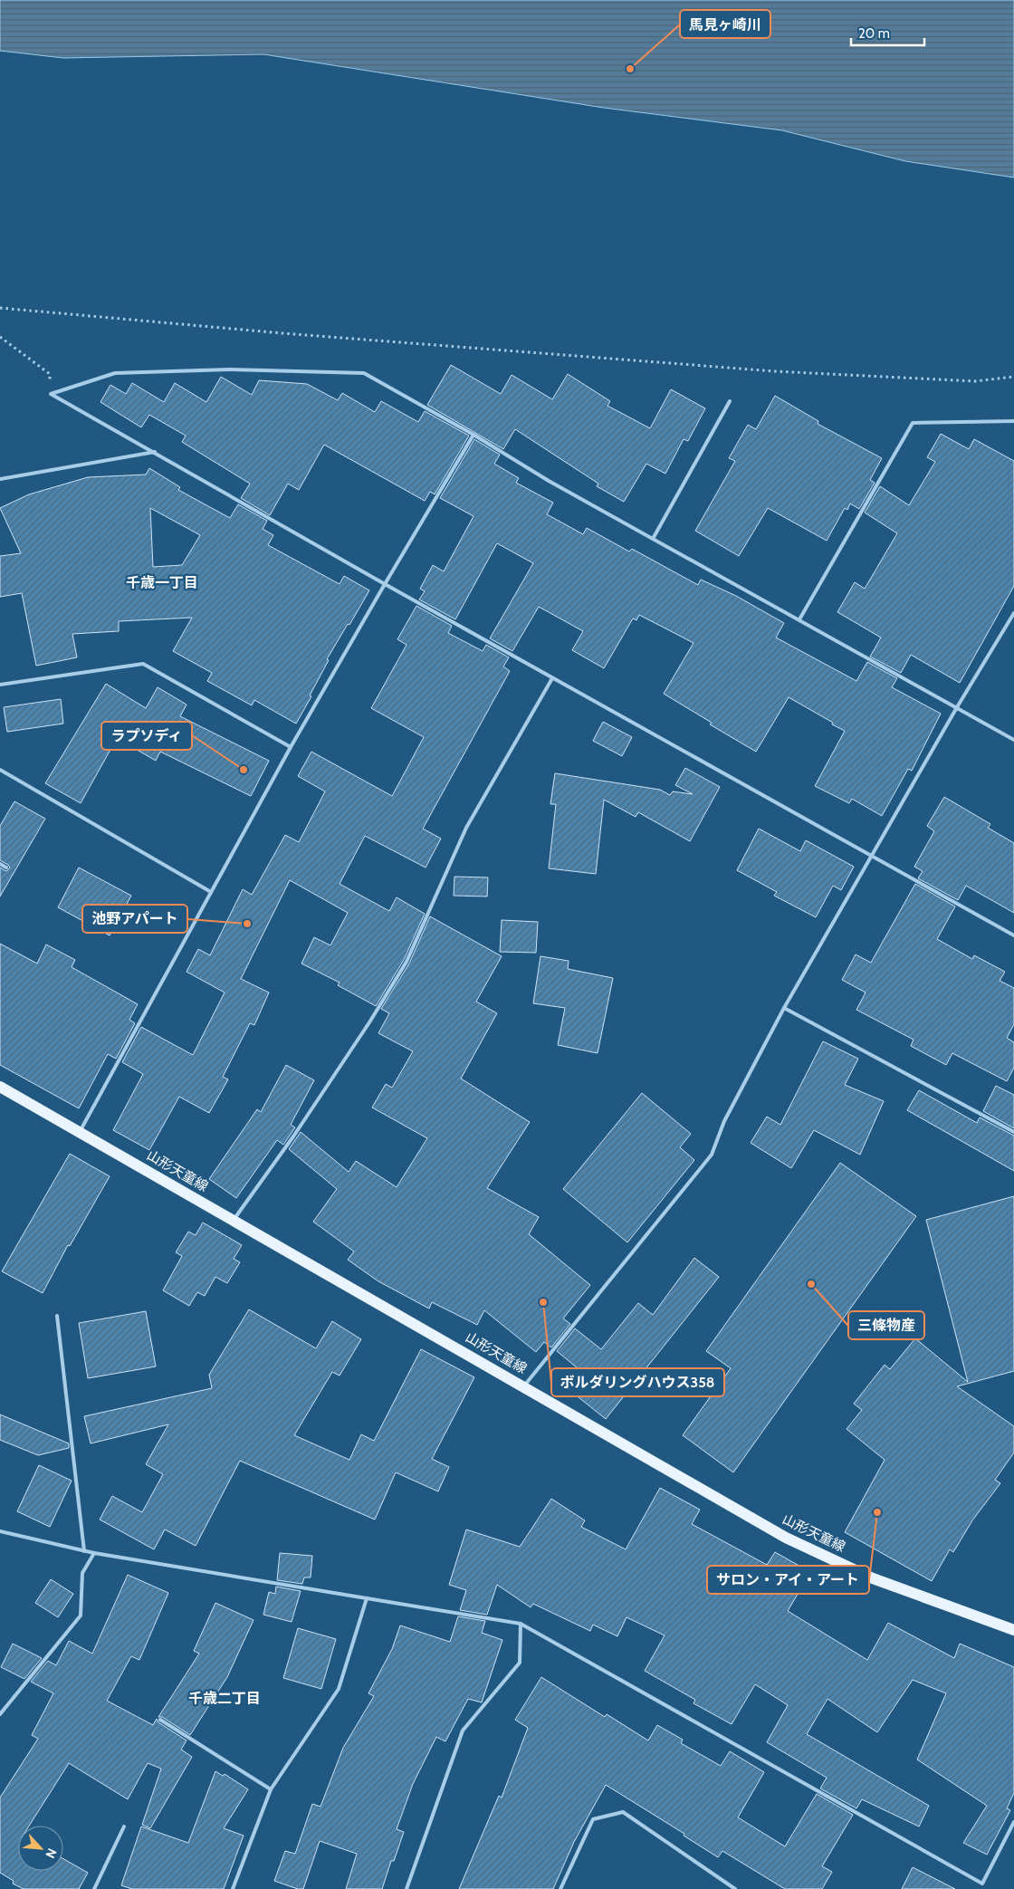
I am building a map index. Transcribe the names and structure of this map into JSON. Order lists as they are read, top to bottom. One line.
{"streets":{"main road":["山形天童線"]},"districts":["千歳一丁目","千歳二丁目"],"places":["馬見ヶ崎川","ラプソディ","池野アパート","三條物産","ボルダリングハウス358","サロン・アイ・アート"],"scale_bar":"20 m","north":"bottom right"}
